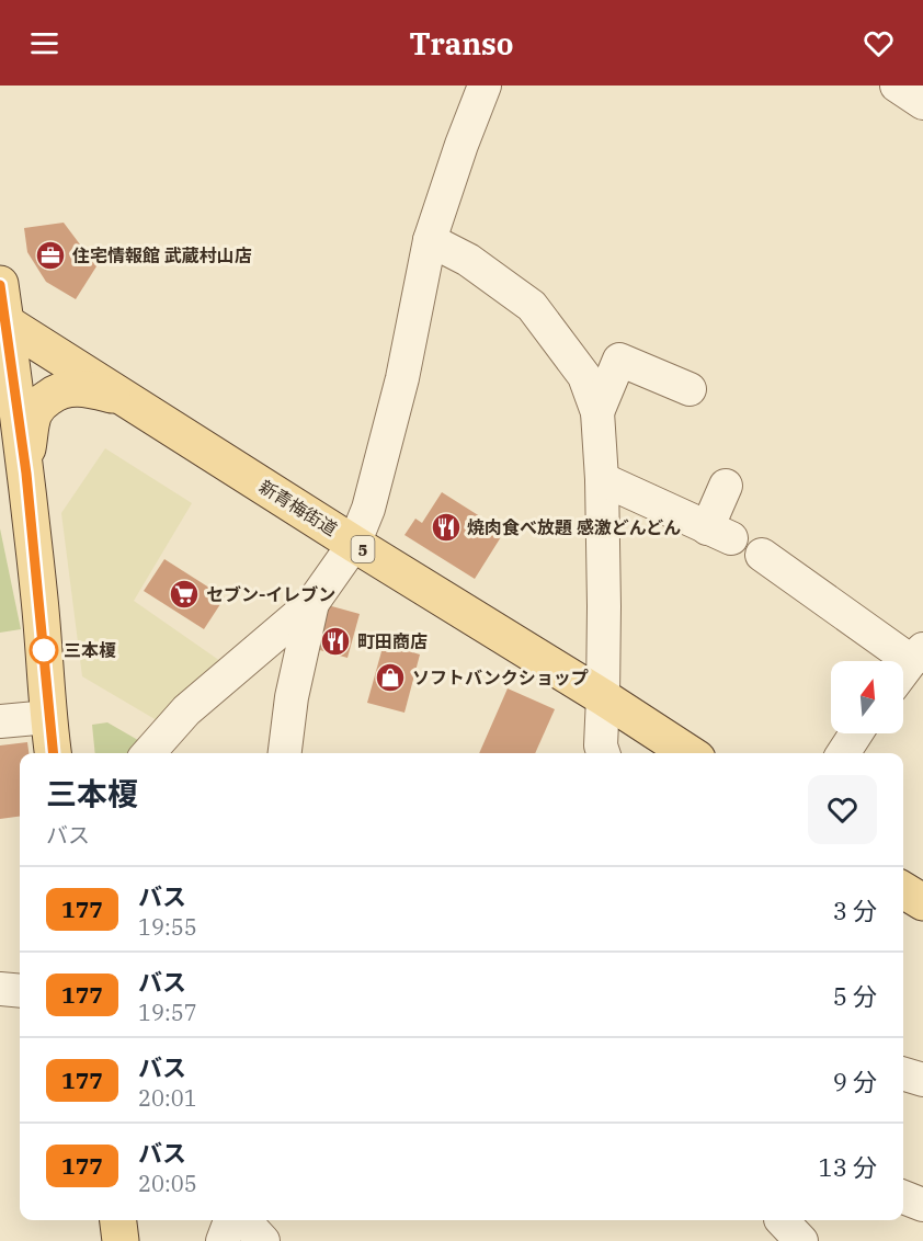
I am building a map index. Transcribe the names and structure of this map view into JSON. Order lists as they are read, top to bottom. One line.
{"streets":{"main road":["新青梅街道","5"]},"places":{"office":["住宅情報館 武蔵村山店"],"restaurant":["焼肉食べ放題 感激どんどん","町田商店"],"supermarket":["セブン-イレブン"],"other":["三本榎"],"shop":["ソフトバンクショップ"]},"lines":["bus line 177"],"north":"top","page":{"header":"Transo","heading":["三本榎","バス"],"list":[{"mark":"177","name":"バス","note":"19:55","value":"3 分"},{"mark":"177","name":"バス","note":"19:57","value":"5 分"},{"mark":"177","name":"バス","note":"20:01","value":"9 分"},{"mark":"177","name":"バス","note":"20:05","value":"13 分"}]}}
